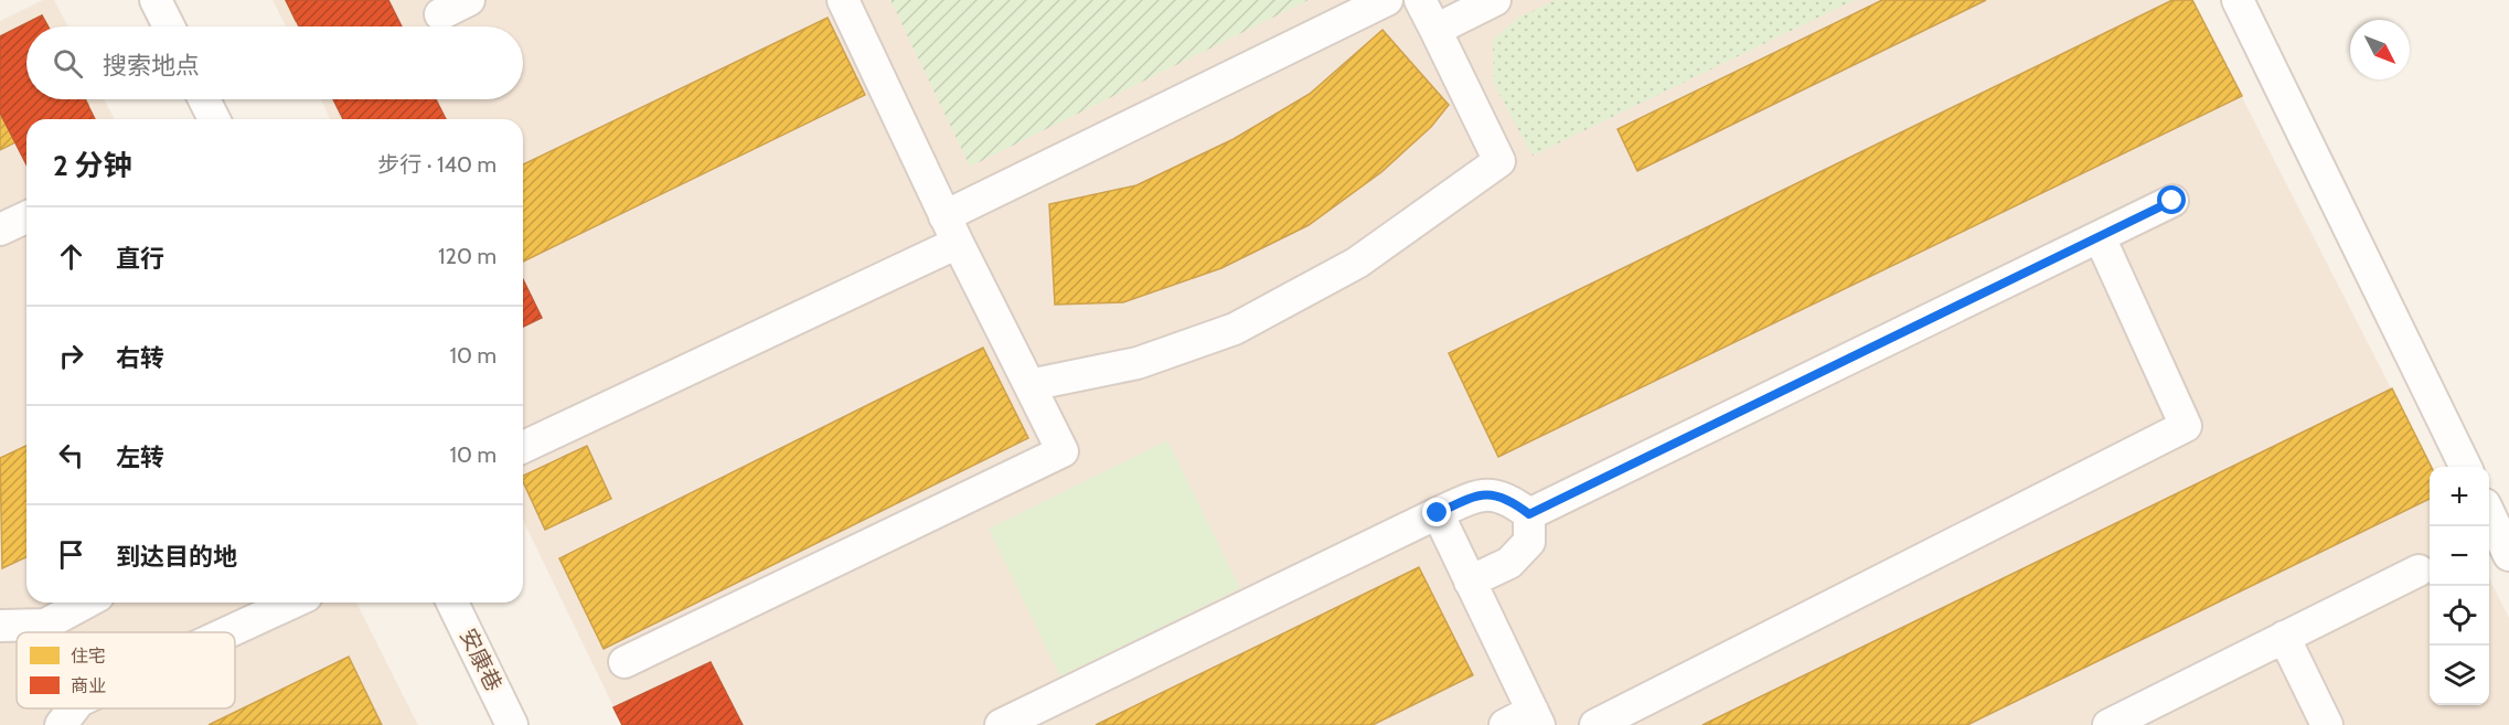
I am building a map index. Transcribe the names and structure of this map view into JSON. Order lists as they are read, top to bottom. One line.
{"streets":{"street":["安康巷"]},"legend":["住宅","商业"],"north":"bottom right","page":{"search":"搜索地点","heading":["2 分钟","步行 · 140 m"],"list":[["直行","120 m"],["右转","10 m"],["左转","10 m"],"到达目的地"],"map_buttons":["+","−"]}}
